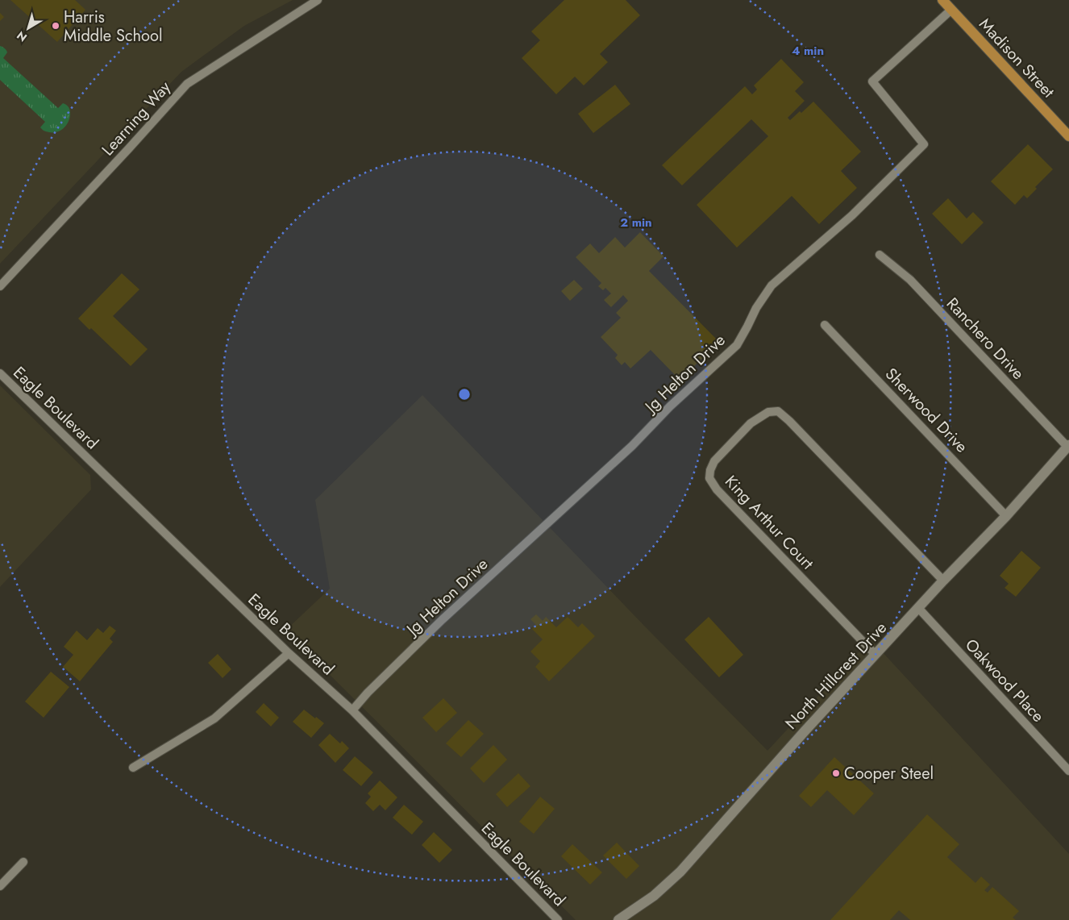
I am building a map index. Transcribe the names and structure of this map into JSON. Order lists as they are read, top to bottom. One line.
{"streets":{"main road":["Madison Street"],"street":["Learning Way","Ranchero Drive","Jg Helton Drive","Eagle Boulevard","Sherwood Drive","King Arthur Court","North Hillcrest Drive","Oakwood Place"]},"crossings":[["Madison Street","Jg Helton Drive"],["Ranchero Drive","North Hillcrest Drive"],["Jg Helton Drive","Eagle Boulevard"],["Sherwood Drive","North Hillcrest Drive"],["King Arthur Court","North Hillcrest Drive"],["North Hillcrest Drive","Oakwood Place"]],"places":["Harris Middle School","Cooper Steel"],"north":"bottom left","rings":["4 min","2 min"]}
